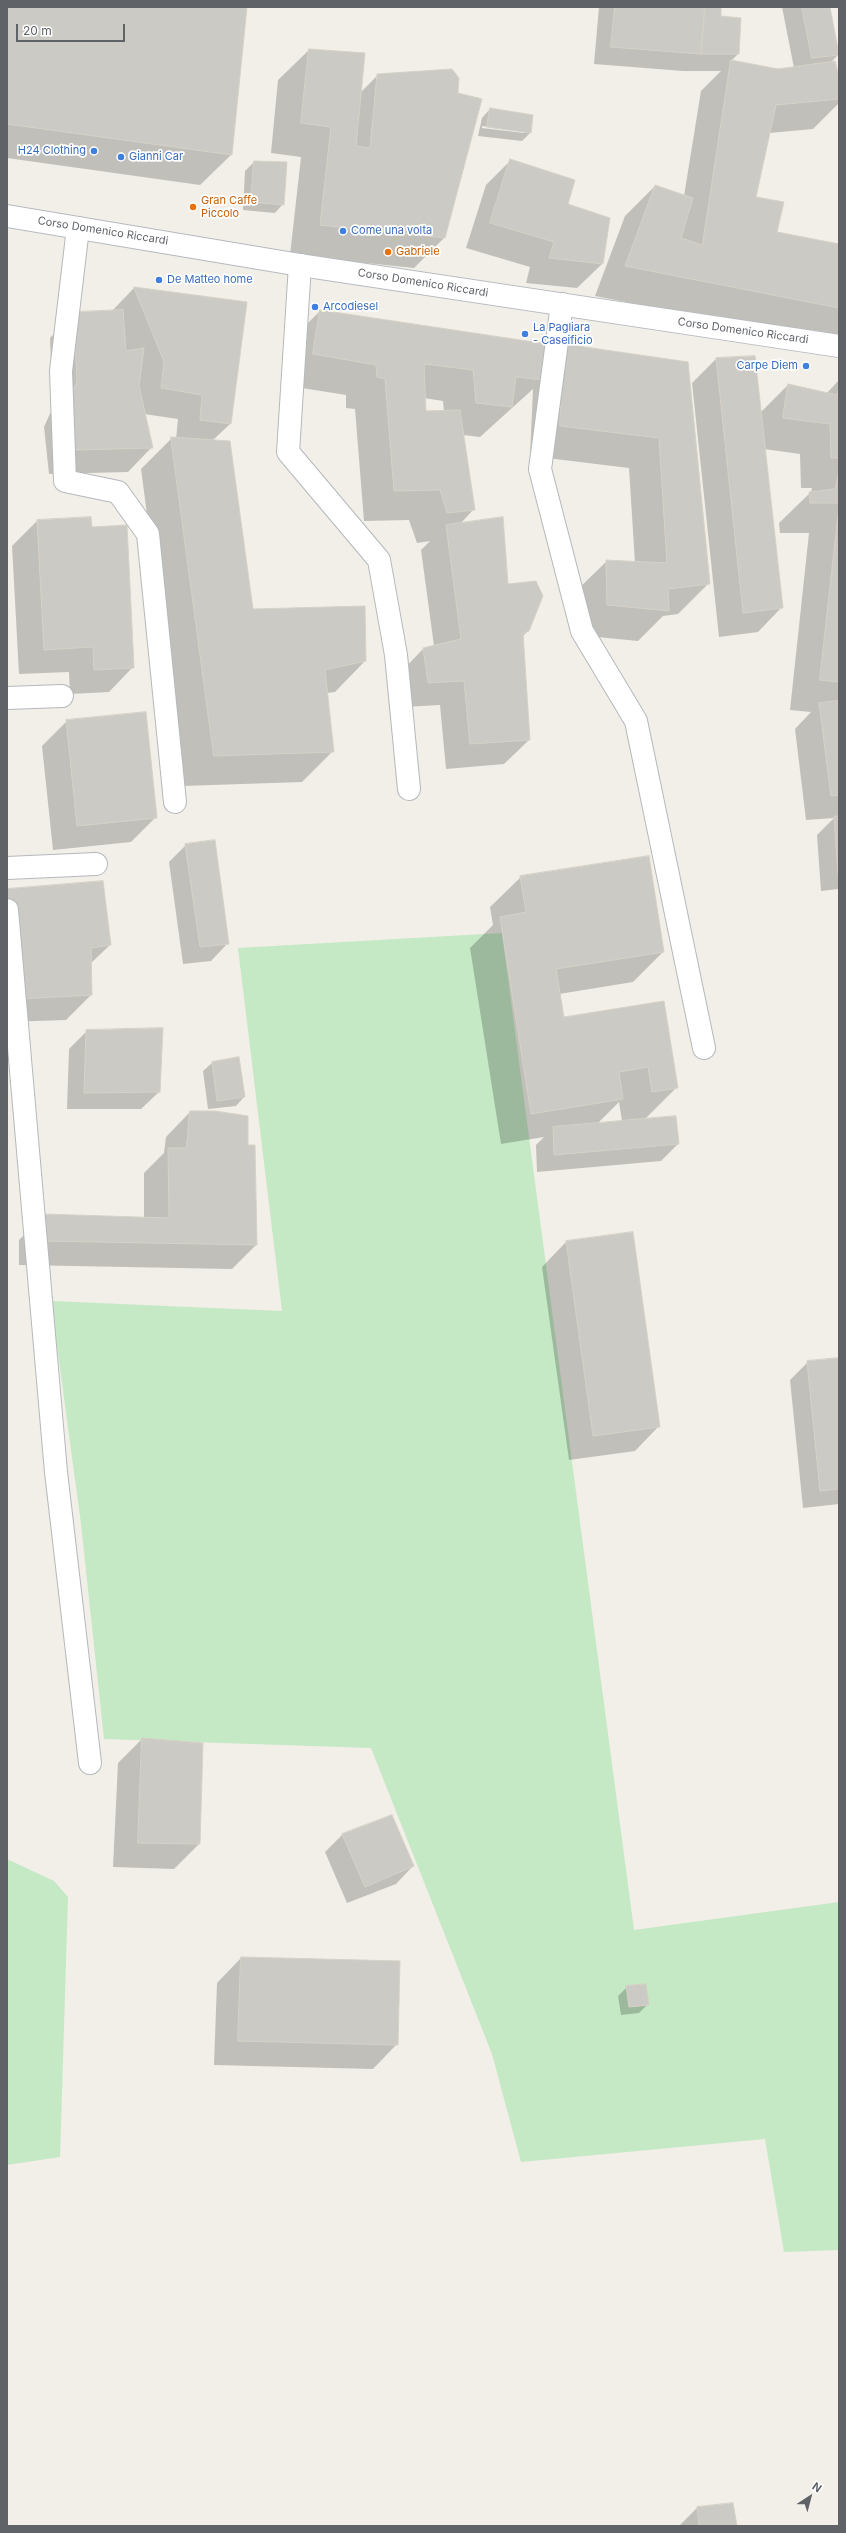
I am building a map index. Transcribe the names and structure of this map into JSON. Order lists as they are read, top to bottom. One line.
{"streets":{"street":["Corso Domenico Riccardi"]},"places":["H24 Clothing","Gianni Car","Gran Caffe Piccolo","Come una volta","Gabriele","De Matteo home","Arcodiesel","La Pagliara - Caseificio","Carpe Diem"],"scale_bar":"20 m","north":"top right"}
